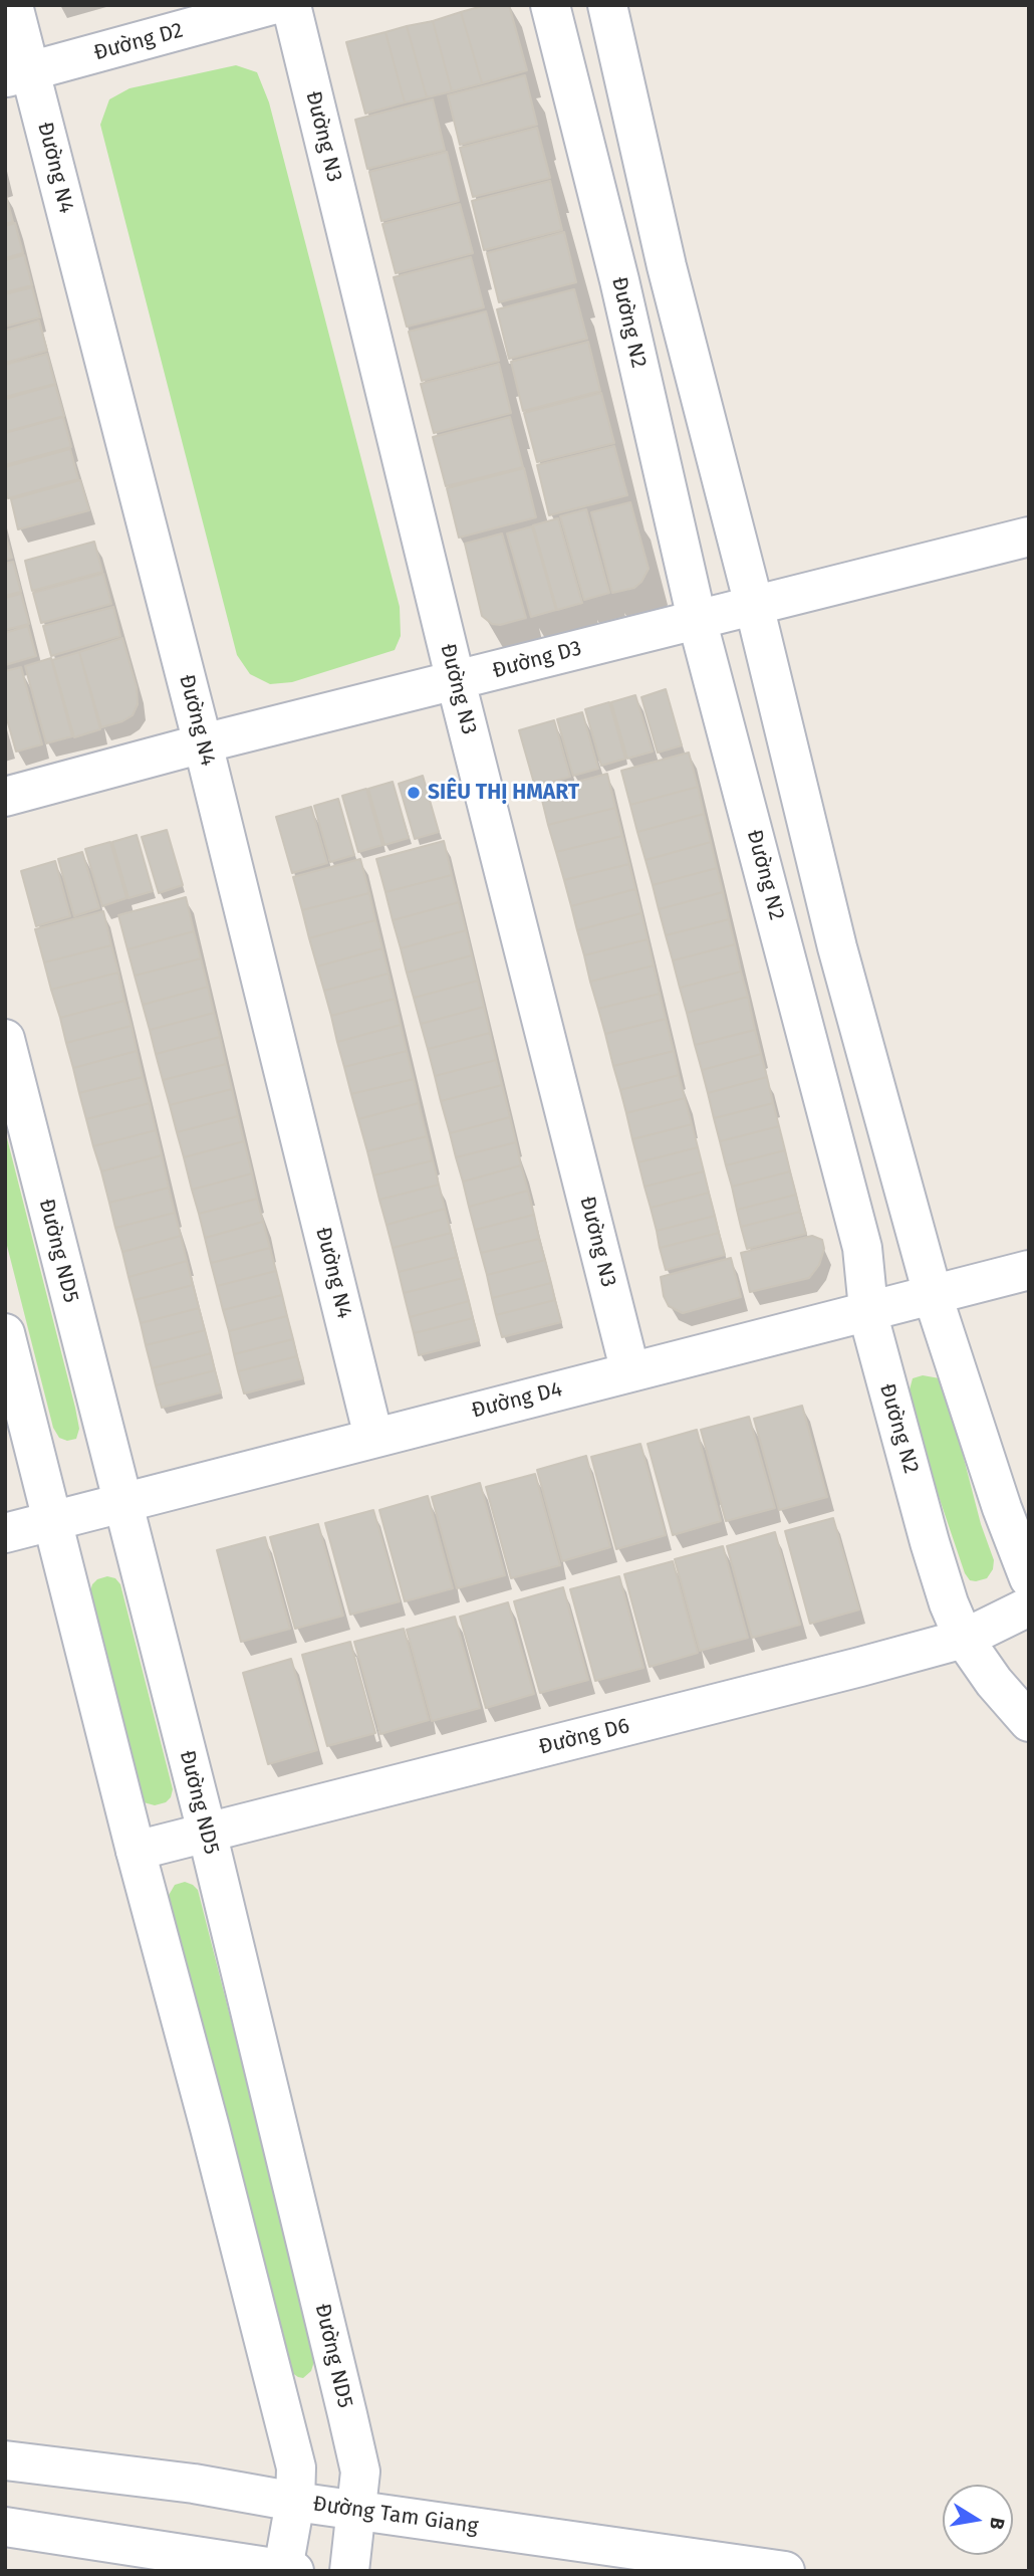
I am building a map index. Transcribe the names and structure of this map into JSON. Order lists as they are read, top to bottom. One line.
{"streets":{"street":["Đường D2","Đường N3","Đường N4","Đường N2","Đường D3","Đường ND5","Đường D4","Đường D6","Đường Tam Giang"]},"crossings":[["Đường D2","Đường N4"],["Đường N3","Đường D3"],["Đường N3","Đường D4"],["Đường N4","Đường D3"],["Đường N4","Đường D4"],["Đường N2","Đường D3"],["Đường N2","Đường D4"],["Đường N2","Đường D6"],["Đường ND5","Đường D4"],["Đường ND5","Đường D6"],["Đường ND5","Đường Tam Giang"]],"places":["SIÊU THỊ HMART"],"north":"right"}
